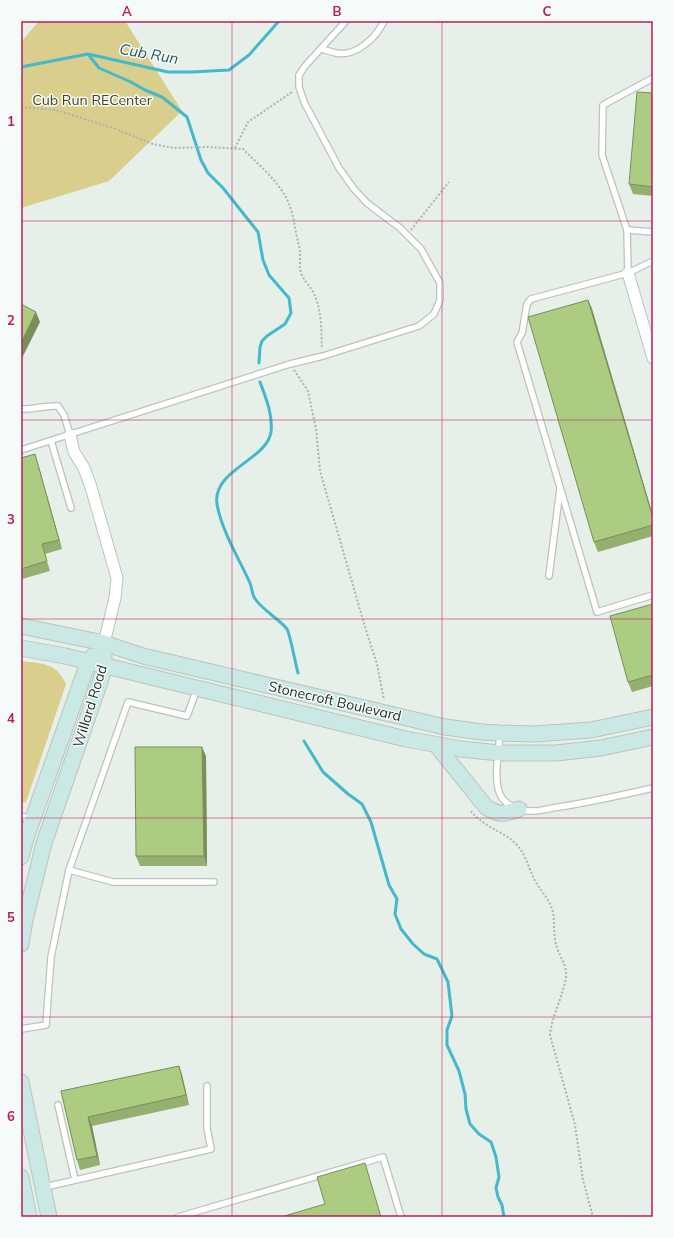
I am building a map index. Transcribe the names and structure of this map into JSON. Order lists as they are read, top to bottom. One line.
{"streets":{"main road":["Stonecroft Boulevard","Willard Road"]},"crossings":[["Stonecroft Boulevard","Willard Road"]],"water":["Cub Run"],"parks":["Cub Run RECenter"],"grid":{"columns":["A","B","C"],"rows":["1","2","3","4","5","6"]}}
